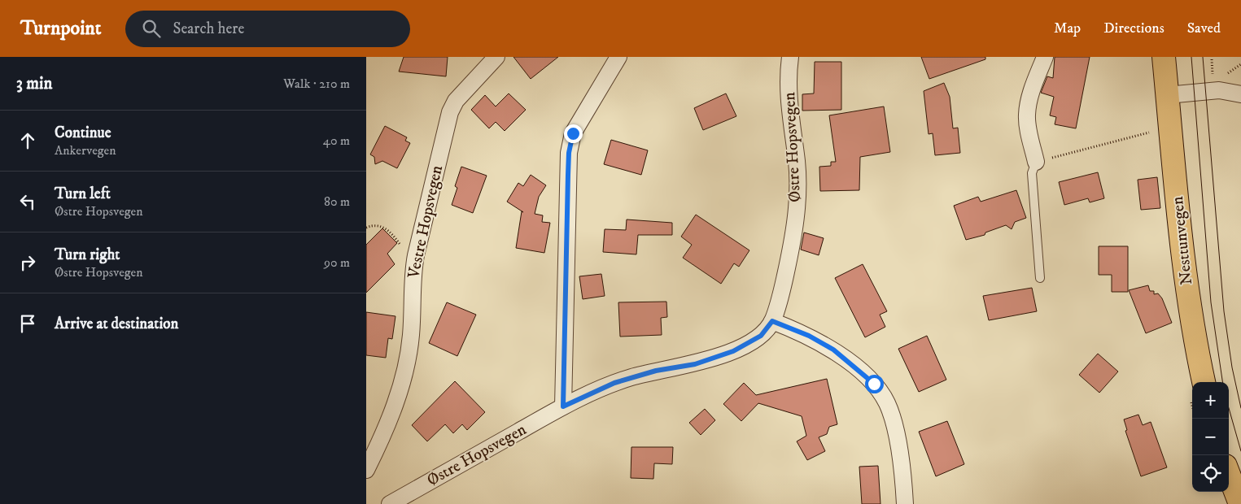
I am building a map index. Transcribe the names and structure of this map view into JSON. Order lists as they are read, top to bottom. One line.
{"streets":{"main road":["Nesttunvegen"],"street":["Østre Hopsvegen","Vestre Hopsvegen"]},"page":{"header":"Turnpoint","search":"Search here","nav":["Map","Directions","Saved"],"heading":["3 min","Walk · 210 m"],"list":[["Continue","Ankervegen","40 m"],["Turn left","Østre Hopsvegen","80 m"],["Turn right","Østre Hopsvegen","90 m"],"Arrive at destination"],"map_buttons":["+","−"]}}
